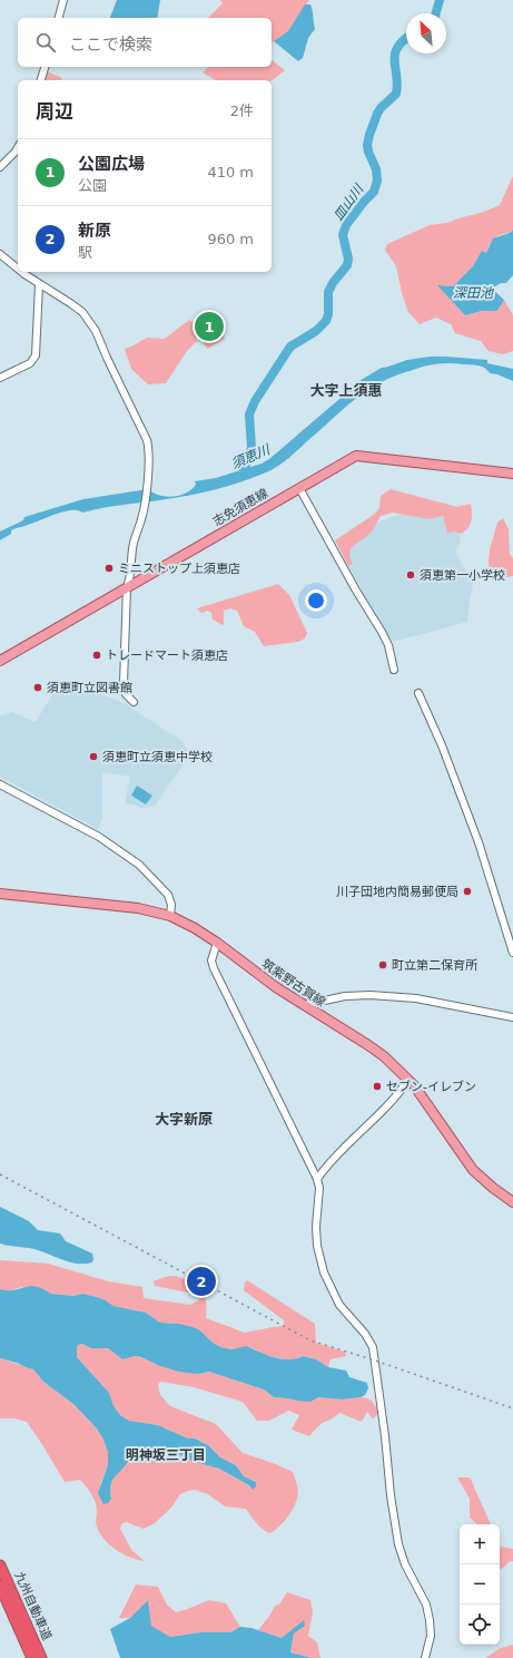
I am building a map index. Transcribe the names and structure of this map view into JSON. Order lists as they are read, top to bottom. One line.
{"streets":{"highway":["九州自動車道"],"main road":["志免須恵線","筑紫野古賀線"]},"districts":["大字上須惠","大字新原","明神坂三丁目"],"water":["皿山川","深田池","須恵川"],"places":["ミニストップ上須恵店","須恵第一小学校","トレードマート須恵店","須恵町立図書館","須恵町立須恵中学校","川子団地内簡易郵便局","町立第二保育所","セブン-イレブン"],"north":"top left","page":{"search":"ここで検索","heading":["周辺","2件"],"list":[{"mark":"1","name":"公園広場","note":"公園","value":"410 m"},{"mark":"2","name":"新原","note":"駅","value":"960 m"}],"pins":["1","2"],"map_buttons":["+","−"]}}
